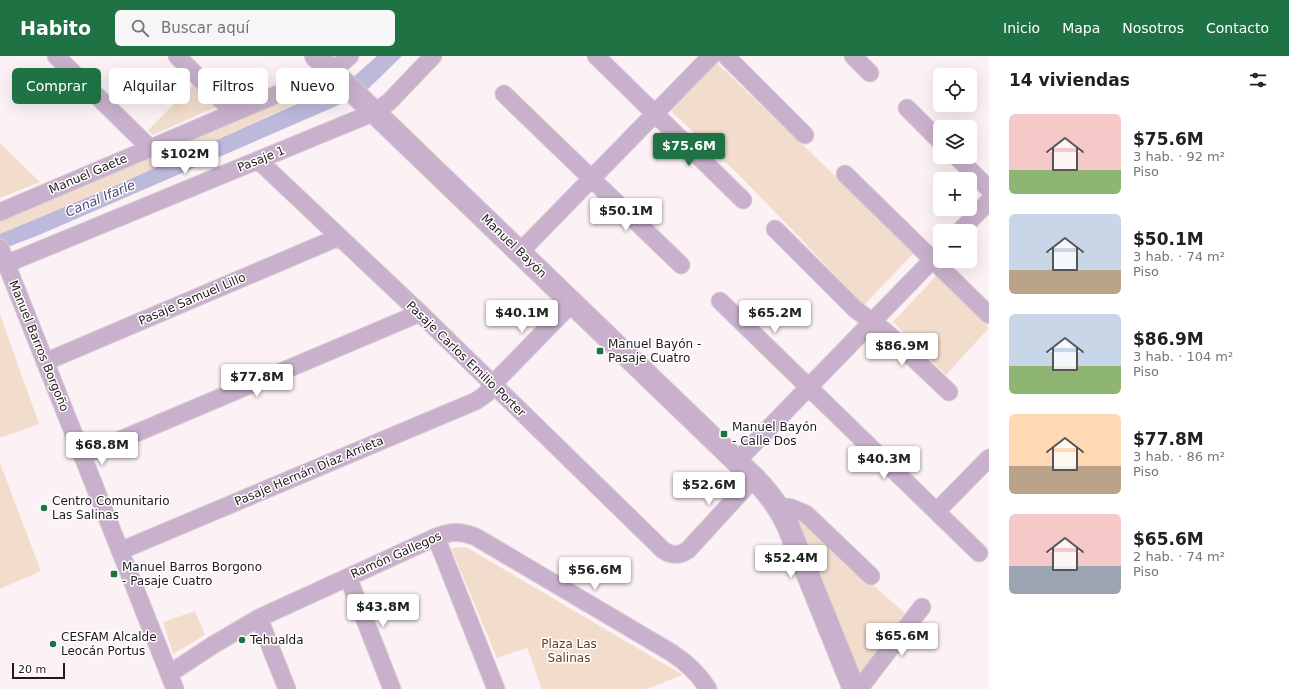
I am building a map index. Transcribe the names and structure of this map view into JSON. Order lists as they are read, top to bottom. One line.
{"streets":{"street":["Pasaje 1","Manuel Gaete","Manuel Bayón","Pasaje Samuel Lillo","Manuel Barros Borgoño","Pasaje Carlos Emilio Porter","Pasaje Hernán Díaz Arrieta","Ramón Gallegos"]},"crossings":[["Pasaje 1","Manuel Bayón"],["Pasaje 1","Manuel Barros Borgoño"],["Pasaje 1","Pasaje Carlos Emilio Porter"],["Manuel Bayón","Pasaje Carlos Emilio Porter"],["Manuel Bayón","Pasaje Hernán Díaz Arrieta"],["Pasaje Samuel Lillo","Manuel Barros Borgoño"],["Pasaje Samuel Lillo","Pasaje Carlos Emilio Porter"],["Manuel Barros Borgoño","Pasaje Hernán Díaz Arrieta"],["Manuel Barros Borgoño","Ramón Gallegos"],["Pasaje Carlos Emilio Porter","Pasaje Hernán Díaz Arrieta"]],"water":["Canal Ifarle"],"parks":["Plaza Las Salinas"],"places":{"transit":["Manuel Bayón - Pasaje Cuatro","Manuel Bayón - Calle Dos","Manuel Barros Borgono - Pasaje Cuatro"],"other":["Centro Comunitario Las Salinas","Tehualda","CESFAM Alcalde Leocán Portus"]},"scale_bar":"20 m","page":{"header":"Habito","search":"Buscar aquí","nav":["Inicio","Mapa","Nosotros","Contacto"],"heading":"14 viviendas","map_buttons":["+","−"],"chip":["Comprar","Alquilar","Filtros","Nuevo"],"list":[{"name":"$75.6M","note":"3 hab. · 92 m² · Piso"},{"name":"$50.1M","note":"3 hab. · 74 m² · Piso"},{"name":"$86.9M","note":"3 hab. · 104 m² · Piso"},{"name":"$77.8M","note":"3 hab. · 86 m² · Piso"},{"name":"$65.6M","note":"2 hab. · 74 m² · Piso"}],"price":["$75.6M","$102M","$50.1M","$40.1M","$65.2M","$86.9M","$77.8M","$68.8M","$40.3M","$52.6M","$52.4M","$56.6M","$43.8M","$65.6M"],"scale":"20 m"}}
